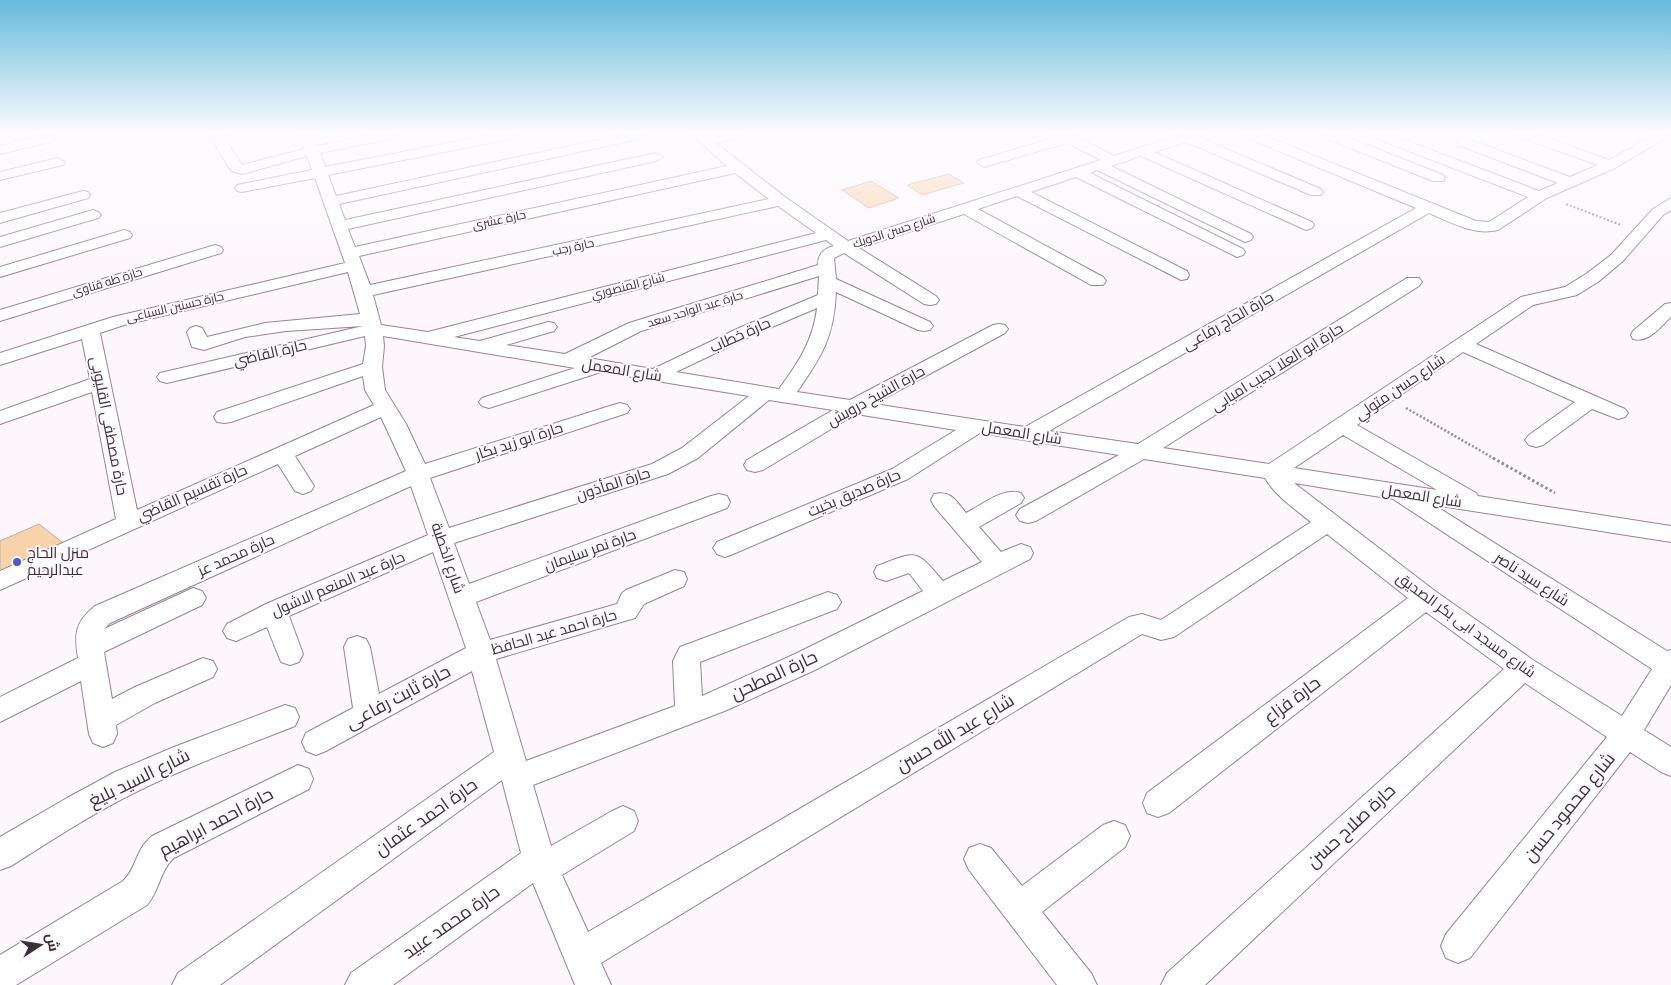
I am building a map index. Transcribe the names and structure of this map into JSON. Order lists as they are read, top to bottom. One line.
{"streets":{"street":["حارة عشرى","شارع حسن الدويك","حارة رجب","حارة طه قناوى","شارع المنصوري","حارة حسنين السباعى","حارة عبد الواحد سعد","حارة الحاج رفاعى","حارة خطاب","حارة القاضي","حارة ابو العلا نجيب امبابى","شارع المعمل","شارع حسن متولي","حارة الشيخ درويش","حارة مصطفى القليوبى","حارة ابو زيد بكار","حارة المأذون","حارة تقسيم القاضي","حارة صديق بخيت","حارة نمر سليمان","حارة محمد عز","شارع الخطبة","شارع سيد ناصر","حارة عبد المنعم الاشول","شارع مسجد ابى بكر الصديق","حارة احمد عبد الحافظ","حارة المطحن","حارة ثابت رفاعى","حارة فزاع","شارع عبد الله حسن","شارع السيد بليغ","شارع محمود حسن","حارة احمد عثمان","حارة احمد ابراهيم","حارة صلاح حسن","حارة محمد عبيد"]},"crossings":[["حارة عشرى","حارة حسنين السباعى"],["حارة عشرى","شارع الخطبة"],["شارع حسن الدويك","حارة عبد الواحد سعد"],["شارع حسن الدويك","حارة خطاب"],["شارع حسن الدويك","شارع المعمل"],["شارع حسن الدويك","حارة المأذون"],["حارة رجب","شارع الخطبة"],["شارع المنصوري","شارع المعمل"],["حارة حسنين السباعى","حارة مصطفى القليوبى"],["حارة حسنين السباعى","شارع الخطبة"],["حارة عبد الواحد سعد","حارة خطاب"],["حارة عبد الواحد سعد","شارع المعمل"],["حارة الحاج رفاعى","شارع المعمل"],["حارة خطاب","شارع المعمل"],["حارة القاضي","شارع المعمل"],["حارة القاضي","شارع الخطبة"],["حارة ابو العلا نجيب امبابى","شارع المعمل"],["شارع المعمل","شارع حسن متولي"],["شارع المعمل","حارة الشيخ درويش"],["شارع المعمل","حارة المأذون"],["شارع المعمل","حارة صديق بخيت"],["شارع المعمل","شارع الخطبة"],["شارع المعمل","شارع سيد ناصر"],["شارع المعمل","شارع مسجد ابى بكر الصديق"],["شارع حسن متولي","شارع مسجد ابى بكر الصديق"],["حارة مصطفى القليوبى","حارة تقسيم القاضي"],["حارة ابو زيد بكار","حارة محمد عز"],["حارة ابو زيد بكار","شارع الخطبة"],["حارة المأذون","شارع الخطبة"],["حارة المأذون","حارة عبد المنعم الاشول"],["حارة تقسيم القاضي","شارع الخطبة"],["حارة نمر سليمان","شارع الخطبة"],["حارة محمد عز","شارع الخطبة"],["شارع الخطبة","حارة عبد المنعم الاشول"],["شارع الخطبة","حارة احمد عبد الحافظ"],["شارع الخطبة","حارة المطحن"],["شارع الخطبة","حارة ثابت رفاعى"],["شارع الخطبة","شارع عبد الله حسن"],["شارع الخطبة","حارة احمد عثمان"],["شارع الخطبة","حارة محمد عبيد"],["شارع سيد ناصر","شارع محمود حسن"],["شارع مسجد ابى بكر الصديق","حارة فزاع"],["شارع مسجد ابى بكر الصديق","شارع عبد الله حسن"],["شارع مسجد ابى بكر الصديق","شارع محمود حسن"],["شارع مسجد ابى بكر الصديق","حارة صلاح حسن"],["حارة احمد عبد الحافظ","حارة ثابت رفاعى"],["حارة المطحن","حارة احمد عثمان"]],"places":["منزل الحاج عبدالرحيم"],"north":"right"}
